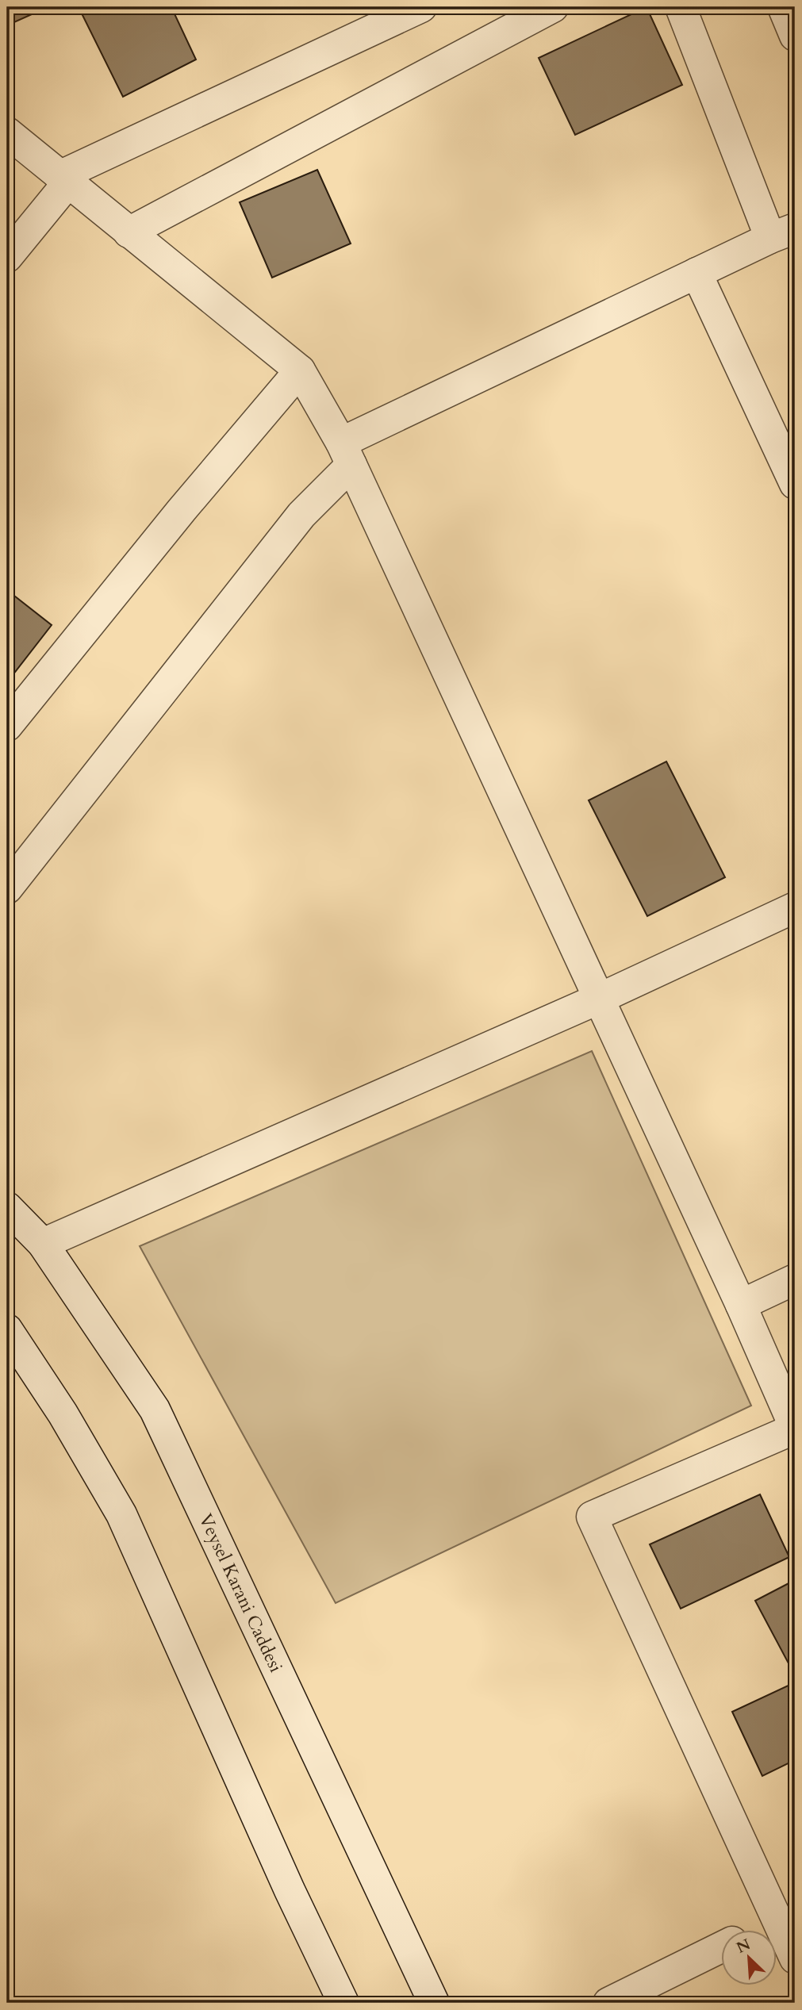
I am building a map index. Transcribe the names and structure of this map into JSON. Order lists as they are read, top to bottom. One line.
{"streets":{"street":["Veysel Karani Caddesi"]},"north":"top left"}
